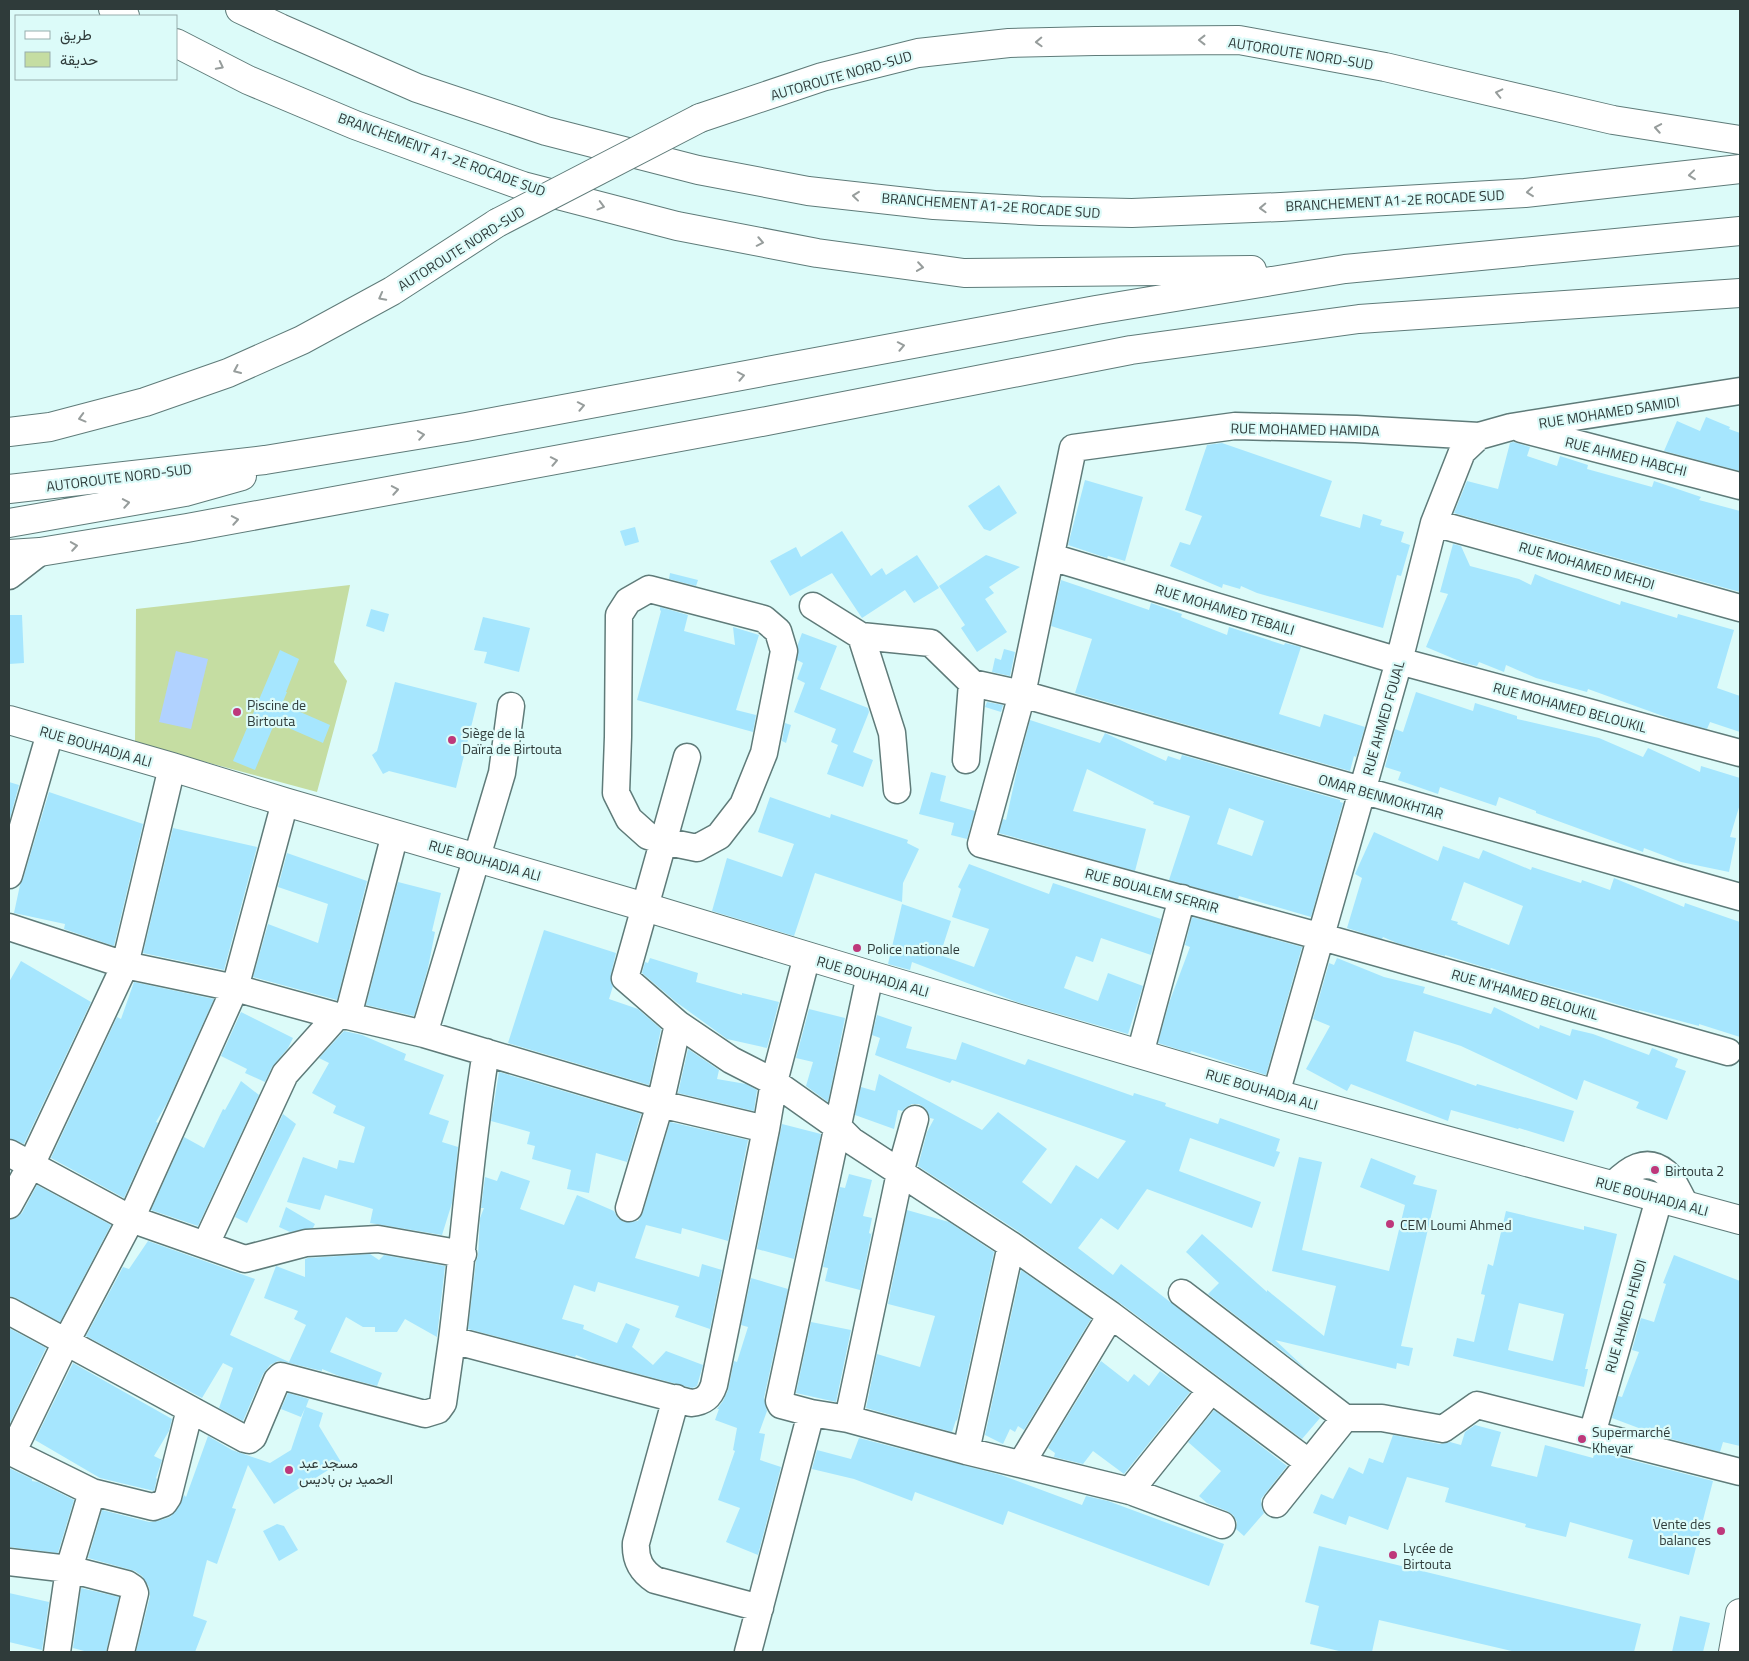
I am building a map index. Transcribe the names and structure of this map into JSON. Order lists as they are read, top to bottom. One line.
{"streets":{"main road":["AUTOROUTE NORD-SUD","BRANCHEMENT A1-2E ROCADE SUD","RUE BOUHADJA ALI"],"street":["RUE MOHAMED SAMIDI","RUE MOHAMED HAMIDA","RUE AHMED HABCHI","RUE MOHAMED MEHDI","RUE MOHAMED TEBAILI","RUE MOHAMED BELOUKIL","RUE AHMED FOUAL","OMAR BENMOKHTAR","RUE BOUALEM SERRIR","RUE M'HAMED BELOUKIL","RUE AHMED HENDI"]},"crossings":[["AUTOROUTE NORD-SUD","BRANCHEMENT A1-2E ROCADE SUD"],["RUE MOHAMED SAMIDI","RUE MOHAMED HAMIDA"],["RUE MOHAMED SAMIDI","RUE AHMED HABCHI"],["RUE MOHAMED SAMIDI","RUE AHMED FOUAL"],["RUE MOHAMED HAMIDA","RUE MOHAMED TEBAILI"],["RUE MOHAMED HAMIDA","RUE AHMED FOUAL"],["RUE MOHAMED MEHDI","RUE AHMED FOUAL"],["RUE MOHAMED TEBAILI","RUE MOHAMED BELOUKIL"],["RUE MOHAMED TEBAILI","RUE AHMED FOUAL"],["RUE MOHAMED BELOUKIL","RUE AHMED FOUAL"],["RUE AHMED FOUAL","RUE BOUHADJA ALI"],["RUE AHMED FOUAL","OMAR BENMOKHTAR"],["RUE AHMED FOUAL","RUE BOUALEM SERRIR"],["RUE AHMED FOUAL","RUE M'HAMED BELOUKIL"],["RUE BOUHADJA ALI","RUE AHMED HENDI"],["OMAR BENMOKHTAR","RUE BOUALEM SERRIR"],["RUE BOUALEM SERRIR","RUE M'HAMED BELOUKIL"]],"places":["Piscine de Birtouta","Siège de la Daïra de Birtouta","Police nationale","Birtouta 2","CEM Loumi Ahmed","Supermarché Kheyar","مسجد عبد الحميد بن باديس","Vente des balances","Lycée de Birtouta"],"legend":["طريق","حديقة"]}
